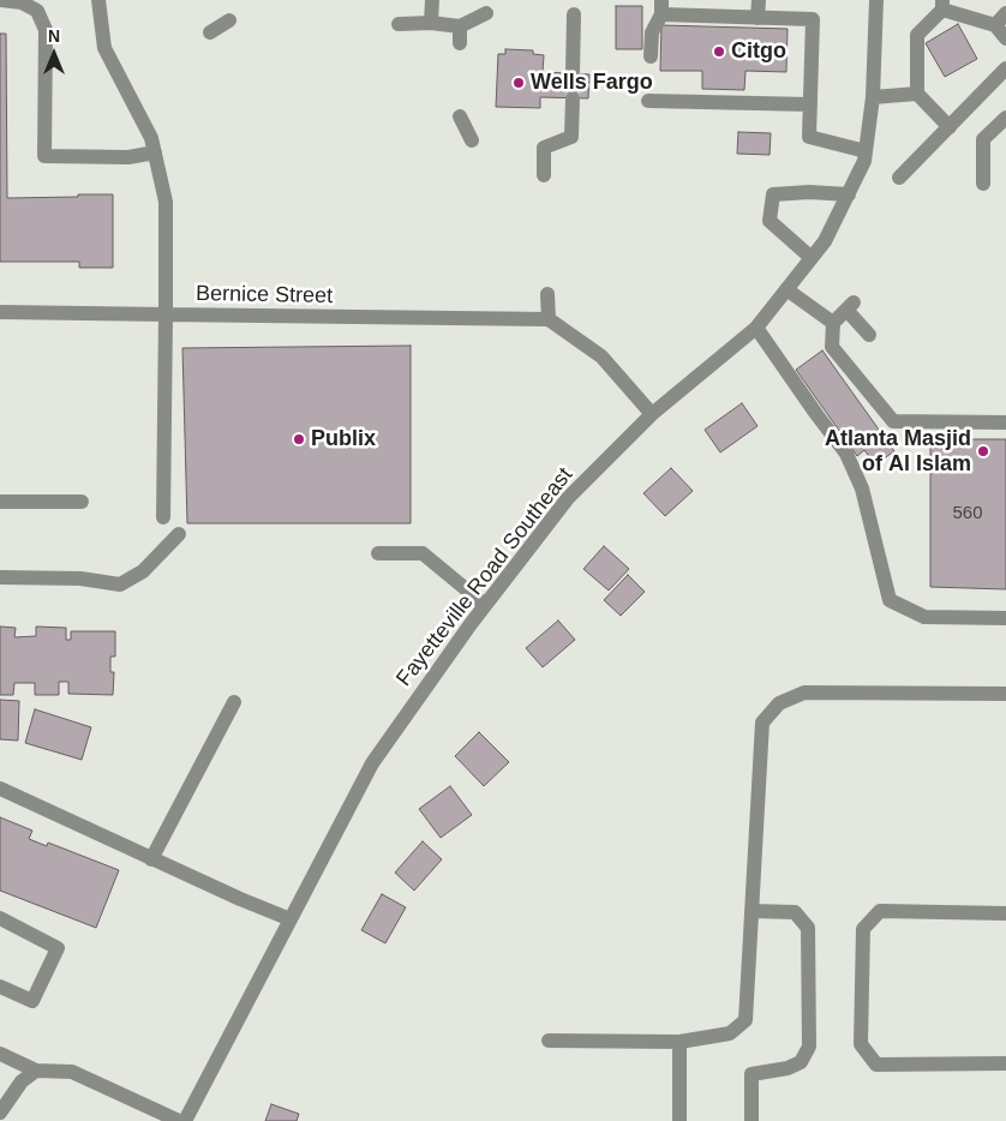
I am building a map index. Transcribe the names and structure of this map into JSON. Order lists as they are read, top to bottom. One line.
{"streets":{"street":["Bernice Street","Fayetteville Road Southeast"]},"places":["Citgo","Wells Fargo","Publix","Atlanta Masjid of Al Islam"],"house_numbers":["560"],"north":"top"}
